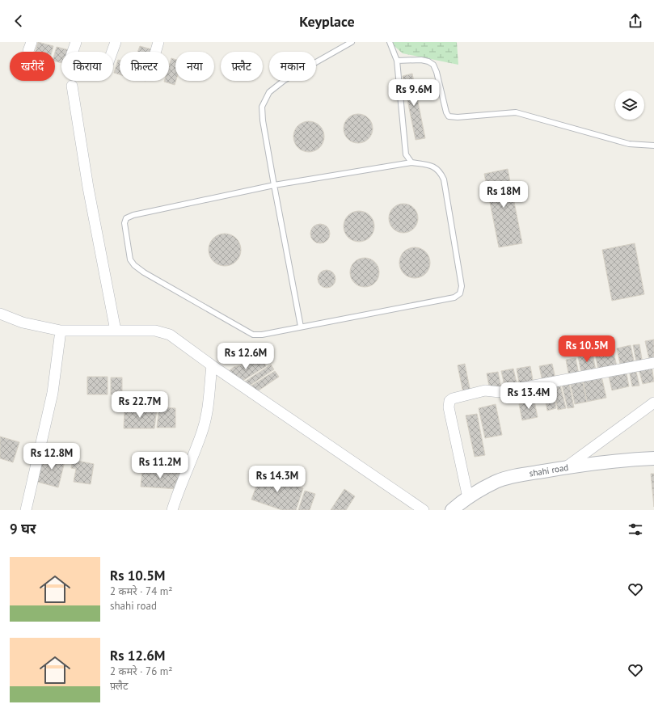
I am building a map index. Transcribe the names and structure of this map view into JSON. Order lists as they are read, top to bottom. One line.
{"streets":{"street":["shahi road"]},"page":{"header":"Keyplace","chip":["खरीदें","किराया","फ़िल्टर","नया","फ़्लैट","मकान"],"price":["Rs 9.6M","Rs 18M","Rs 10.5M","Rs 12.6M","Rs 13.4M","Rs 22.7M","Rs 12.8M","Rs 11.2M","Rs 14.3M"],"heading":"9 घर","list":[{"name":"Rs 10.5M","note":"2 कमरे · 74 m² · shahi road"},{"name":"Rs 12.6M","note":"2 कमरे · 76 m² · फ़्लैट"}]}}
